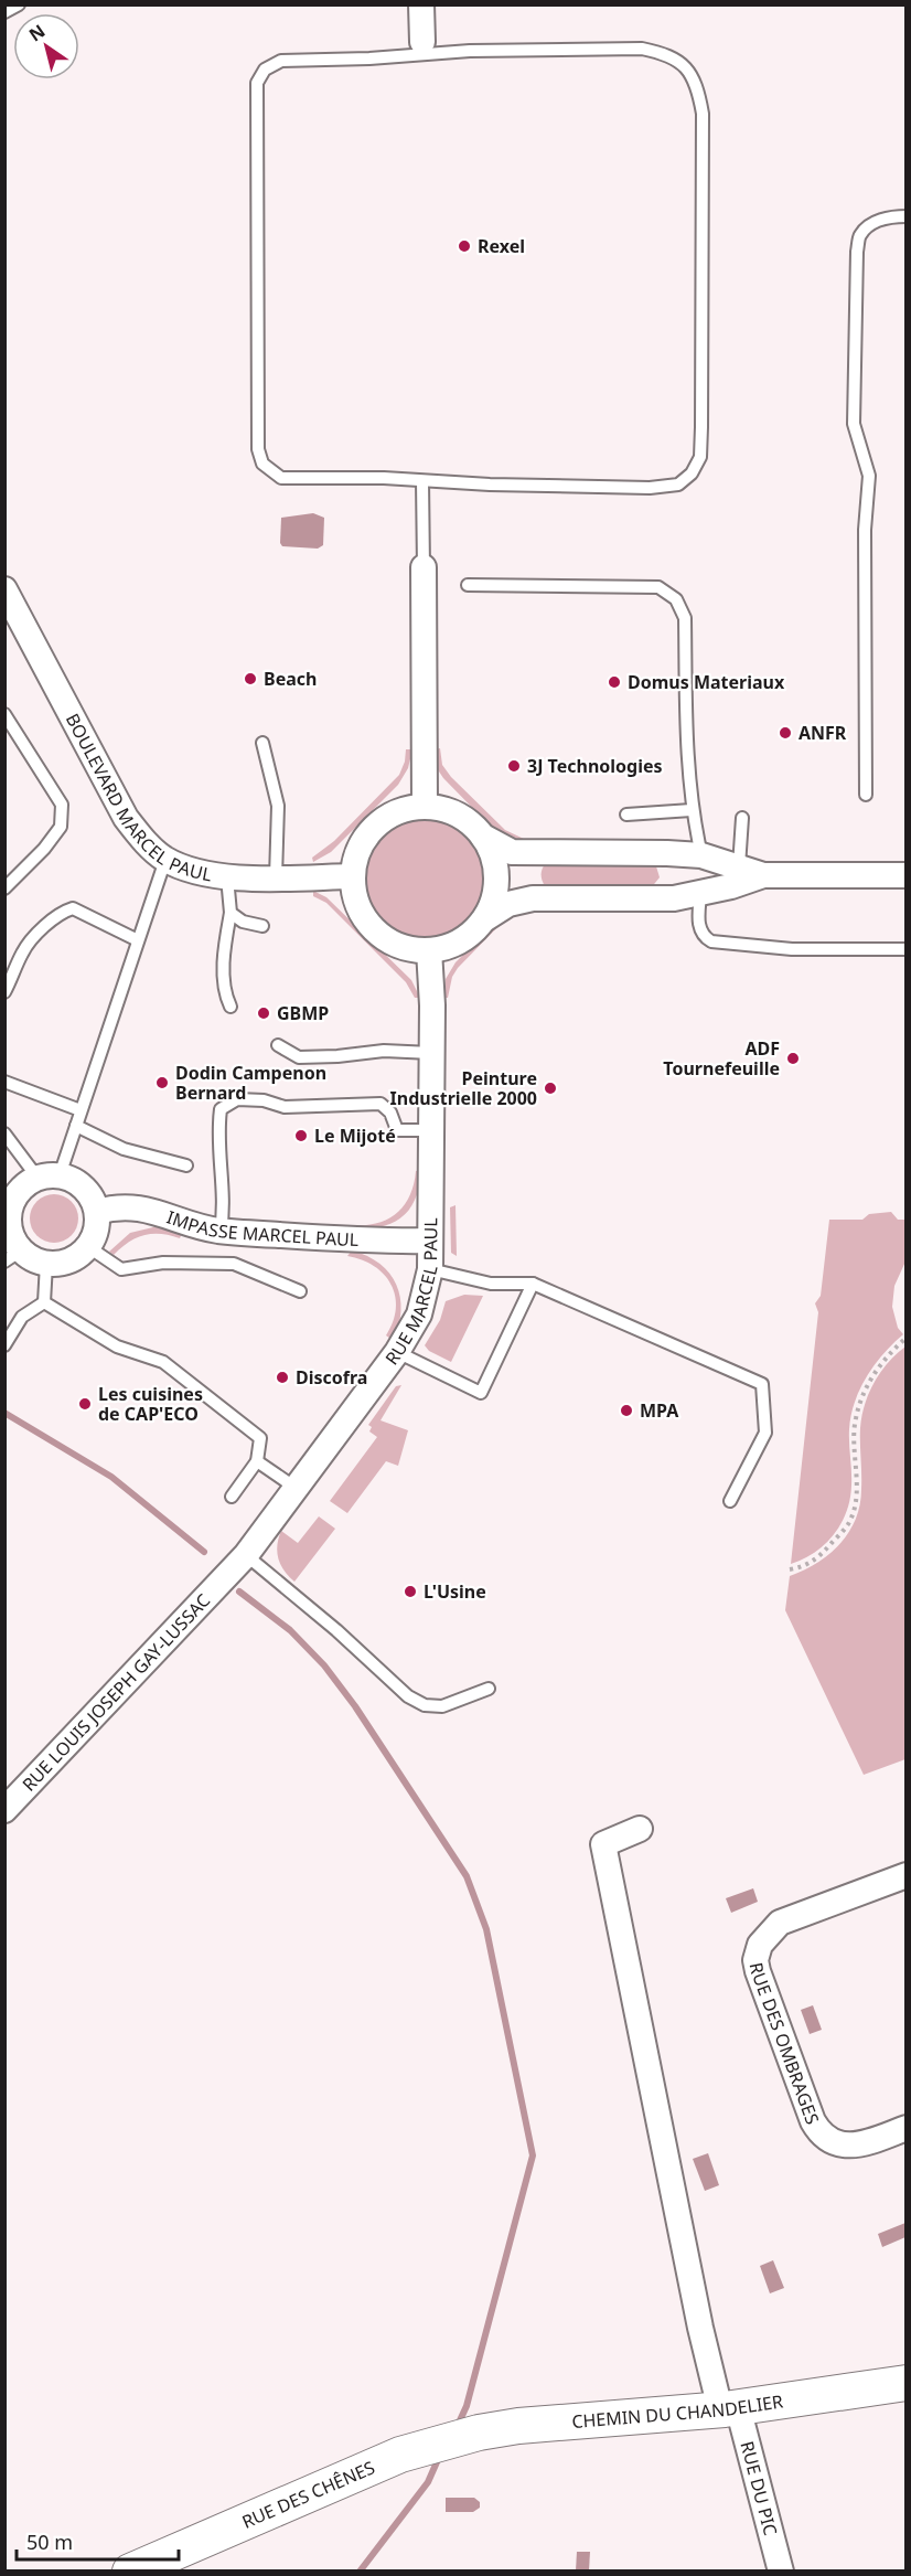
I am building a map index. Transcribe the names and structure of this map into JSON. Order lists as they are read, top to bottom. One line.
{"streets":{"street":["BOULEVARD MARCEL PAUL","IMPASSE MARCEL PAUL","RUE MARCEL PAUL","RUE LOUIS JOSEPH GAY-LUSSAC","RUE DES OMBRAGES","CHEMIN DU CHANDELIER","RUE DU PIC","RUE DES CHÊNES"]},"crossings":[["BOULEVARD MARCEL PAUL","RUE MARCEL PAUL"],["IMPASSE MARCEL PAUL","RUE MARCEL PAUL"],["RUE MARCEL PAUL","RUE LOUIS JOSEPH GAY-LUSSAC"],["CHEMIN DU CHANDELIER","RUE DU PIC"],["CHEMIN DU CHANDELIER","RUE DES CHÊNES"]],"places":["Rexel","Beach","Domus Materiaux","ANFR","3J Technologies","GBMP","ADF Tournefeuille","Dodin Campenon Bernard","Peinture Industrielle 2000","Le Mijoté","Discofra","Les cuisines de CAP'ECO","MPA","L'Usine"],"scale_bar":"50 m","north":"top left"}
